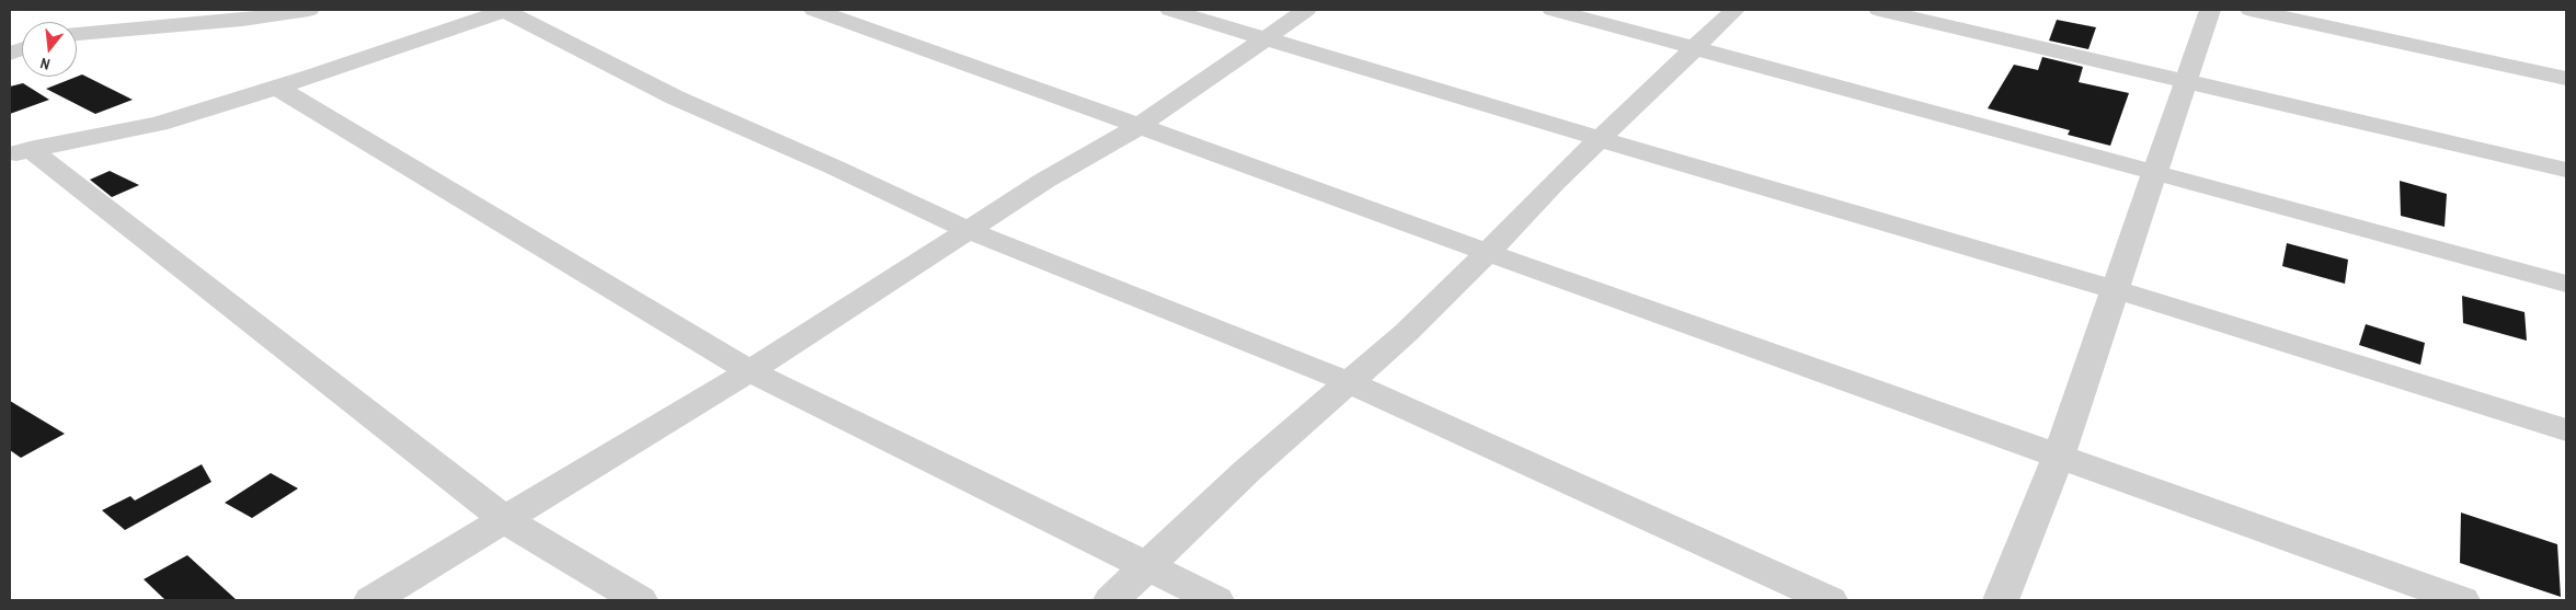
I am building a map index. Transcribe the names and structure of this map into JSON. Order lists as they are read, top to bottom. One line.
{"north":"bottom"}
